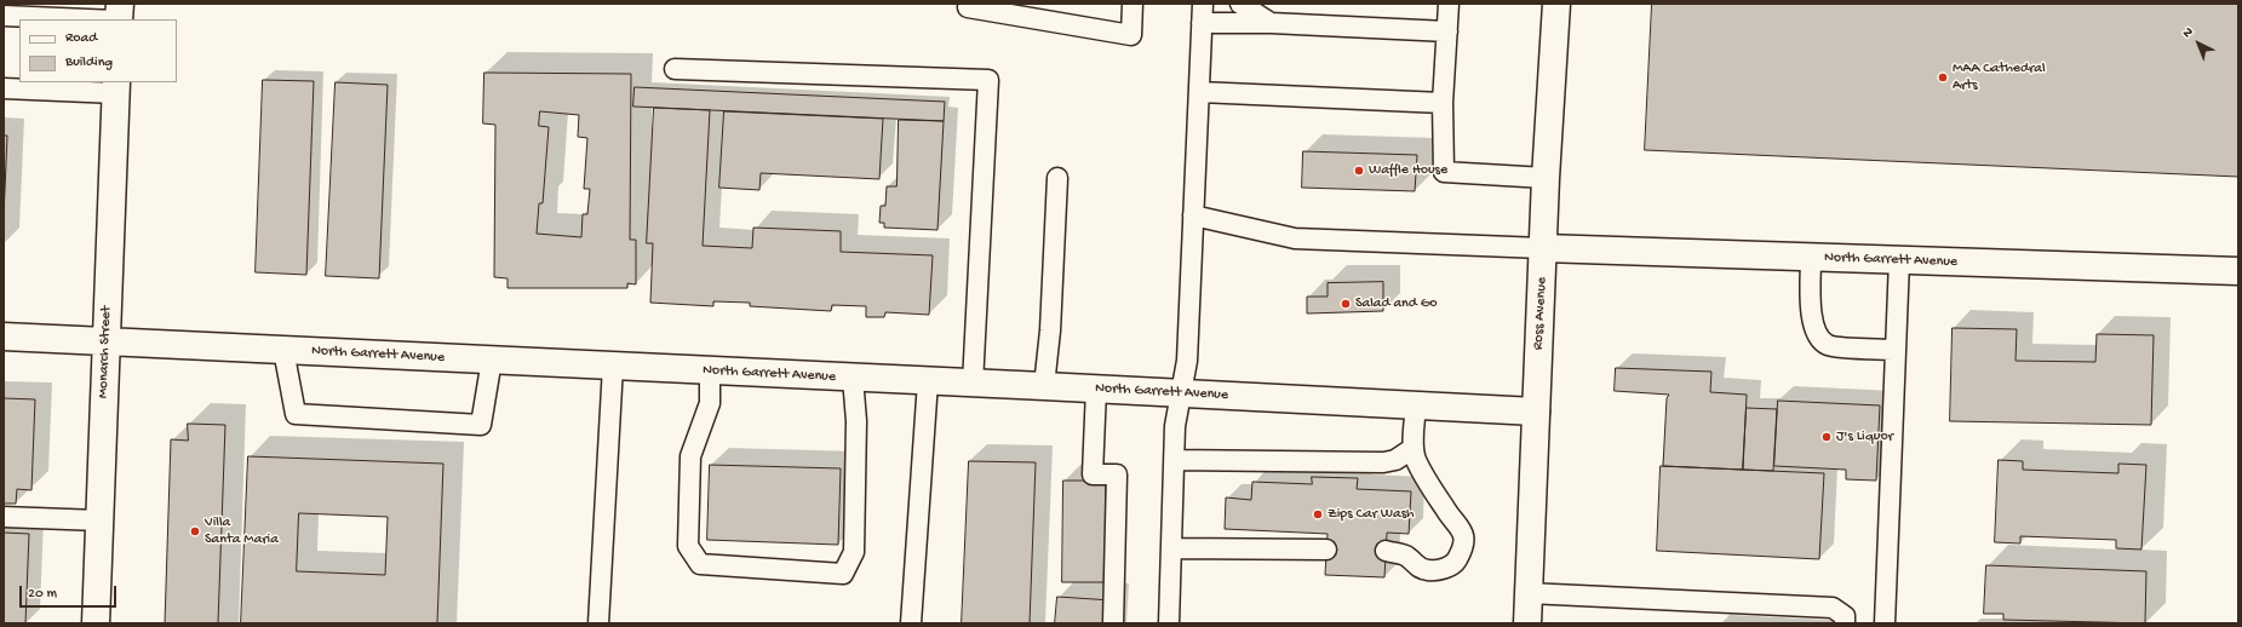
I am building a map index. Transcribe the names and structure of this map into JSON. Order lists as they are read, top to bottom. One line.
{"streets":{"street":["North Garrett Avenue","Ross Avenue","Monarch Street"]},"crossings":[["North Garrett Avenue","Ross Avenue"],["North Garrett Avenue","Monarch Street"]],"places":["MAA Cathedral Arts","Waffle House","Salad and Go","J's Liquor","Zips Car Wash","Villa Santa Maria"],"legend":["Road","Building"],"scale_bar":"20 m","north":"top left"}
